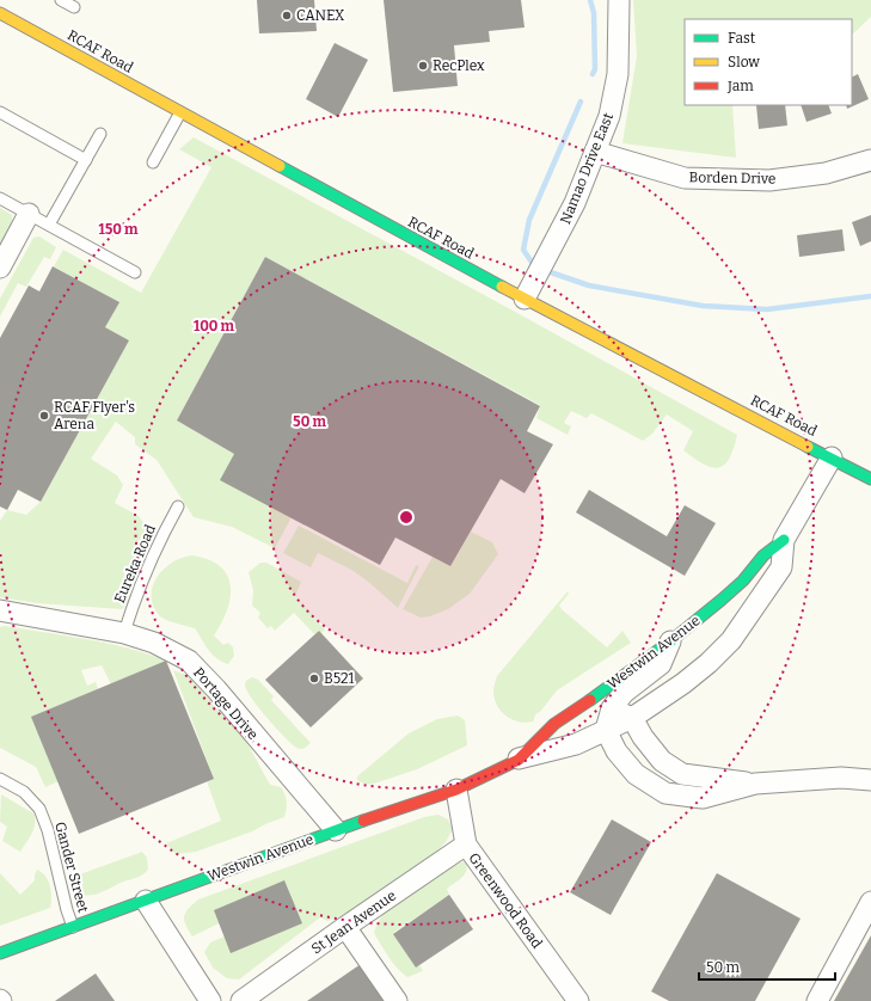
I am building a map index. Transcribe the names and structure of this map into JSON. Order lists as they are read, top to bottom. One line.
{"streets":{"main road":["RCAF Road","Westwin Avenue"],"street":["Namao Drive East","Borden Drive","Portage Drive","Greenwood Road","St Jean Avenue"],"lane":["Eureka Road","Gander Street"]},"crossings":[["RCAF Road","Namao Drive East"],["RCAF Road","Westwin Avenue"],["Namao Drive East","Borden Drive"],["Eureka Road","Portage Drive"],["Westwin Avenue","Portage Drive"],["Westwin Avenue","Gander Street"],["Westwin Avenue","Greenwood Road"],["Greenwood Road","St Jean Avenue"]],"places":["CANEX","RecPlex","RCAF Flyer's Arena","B521"],"legend":["Fast","Slow","Jam"],"scale_bar":"50 m","rings":["150 m","100 m","50 m"]}
